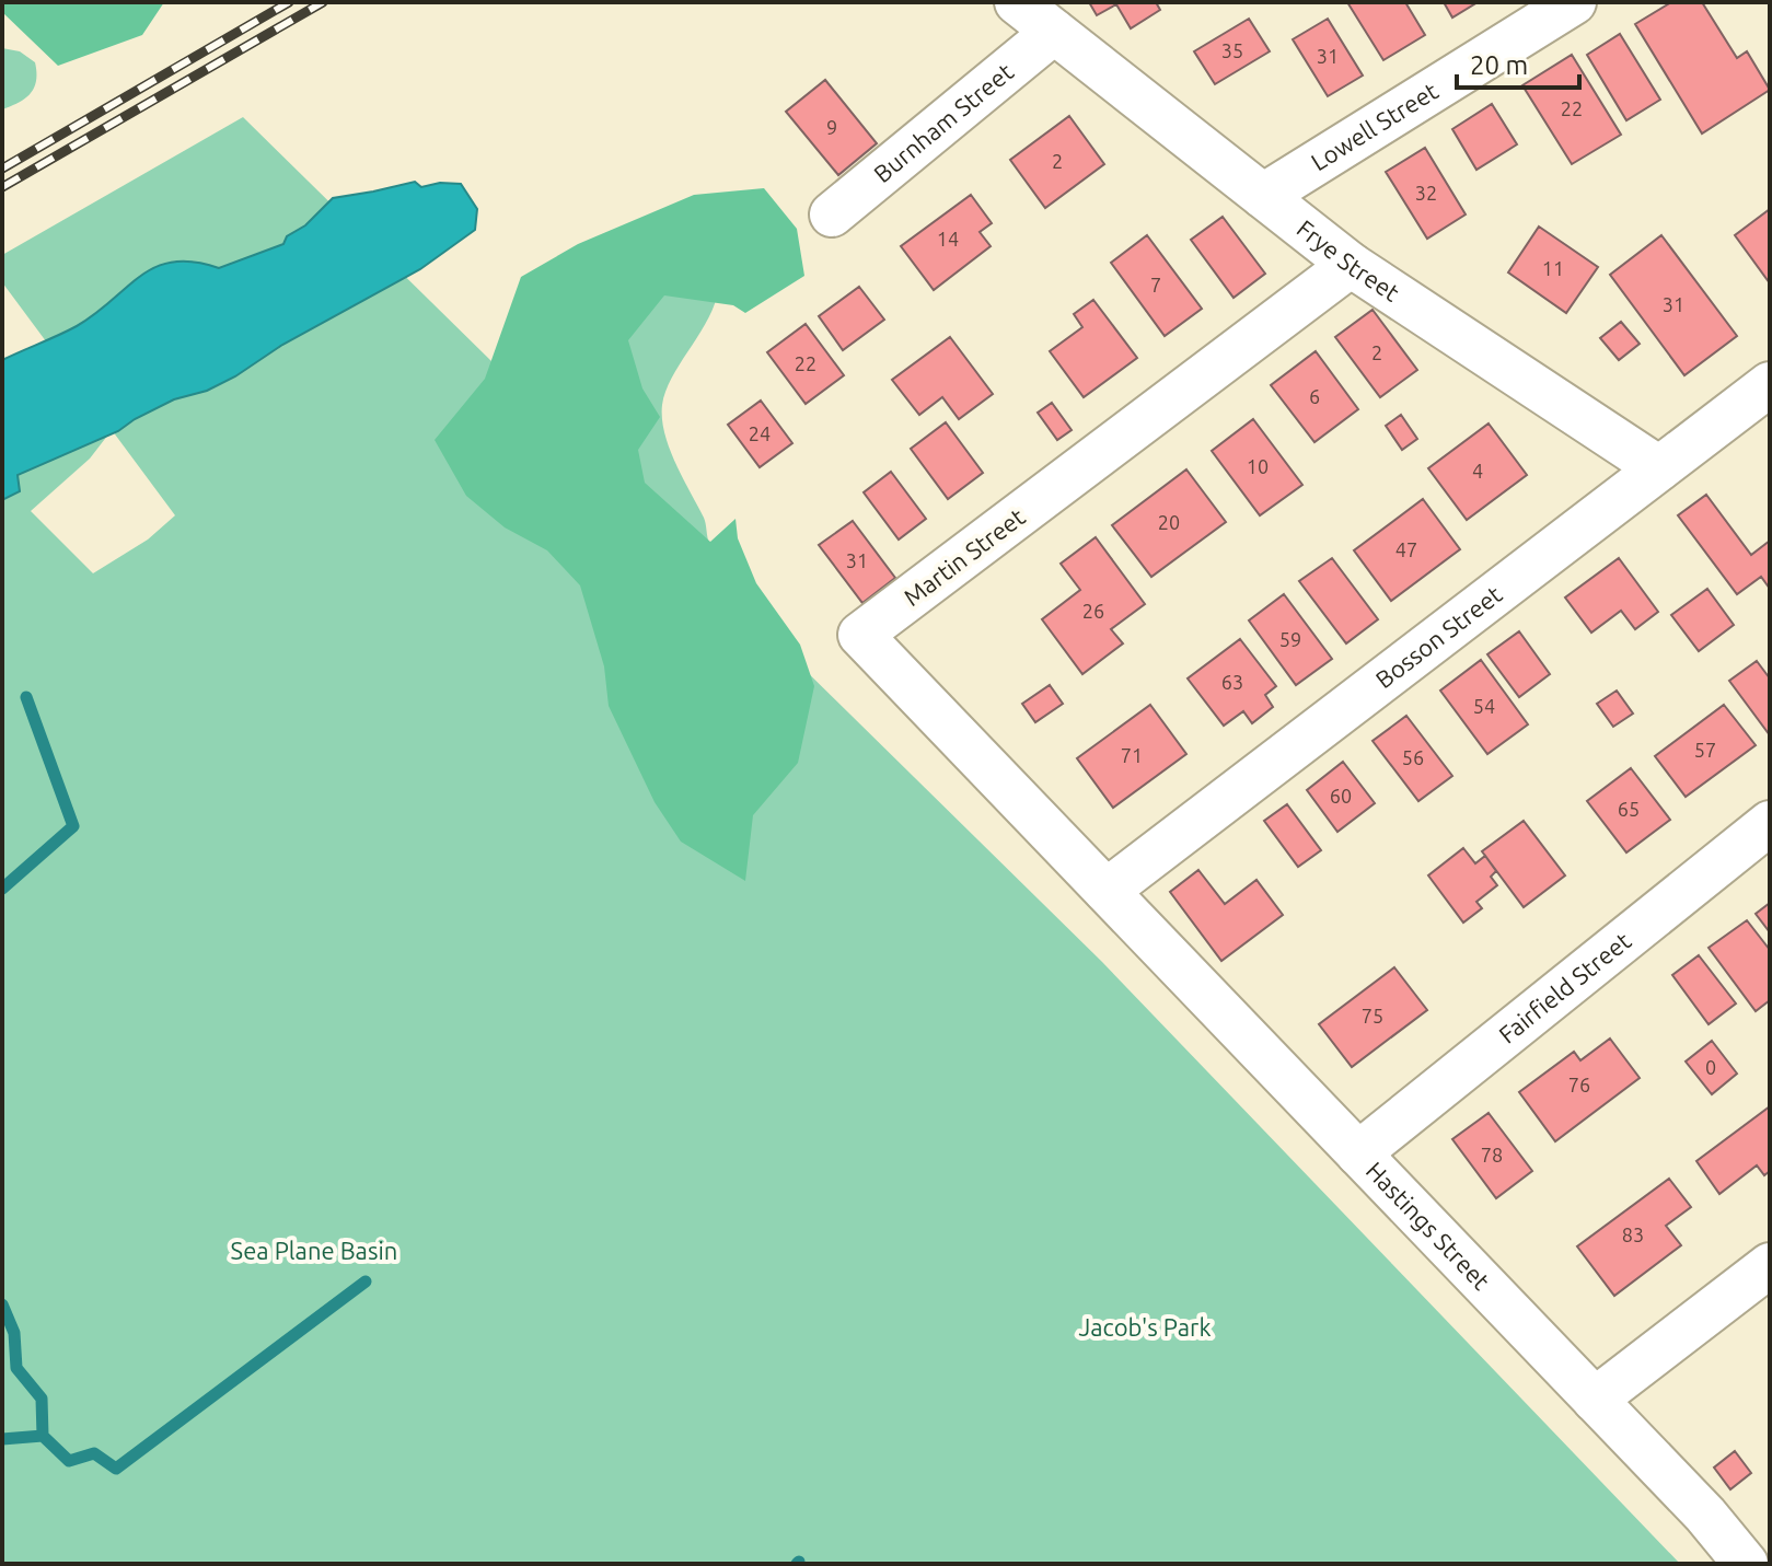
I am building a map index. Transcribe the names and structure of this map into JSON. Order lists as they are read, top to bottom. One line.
{"streets":{"street":["Burnham Street","Lowell Street","Frye Street","Martin Street","Bosson Street","Fairfield Street","Hastings Street"]},"crossings":[["Burnham Street","Frye Street"],["Lowell Street","Frye Street"],["Frye Street","Martin Street"],["Frye Street","Bosson Street"],["Martin Street","Bosson Street"],["Martin Street","Hastings Street"],["Bosson Street","Hastings Street"],["Fairfield Street","Hastings Street"]],"parks":["Sea Plane Basin","Jacob's Park"],"house_numbers":["35","31","22","9","2","32","14","11","7","31","2","22","6","24","10","4","20","47","31","26","59","63","54","57","71","56","60","65","75","0","76","78","83"],"scale_bar":"20 m"}
